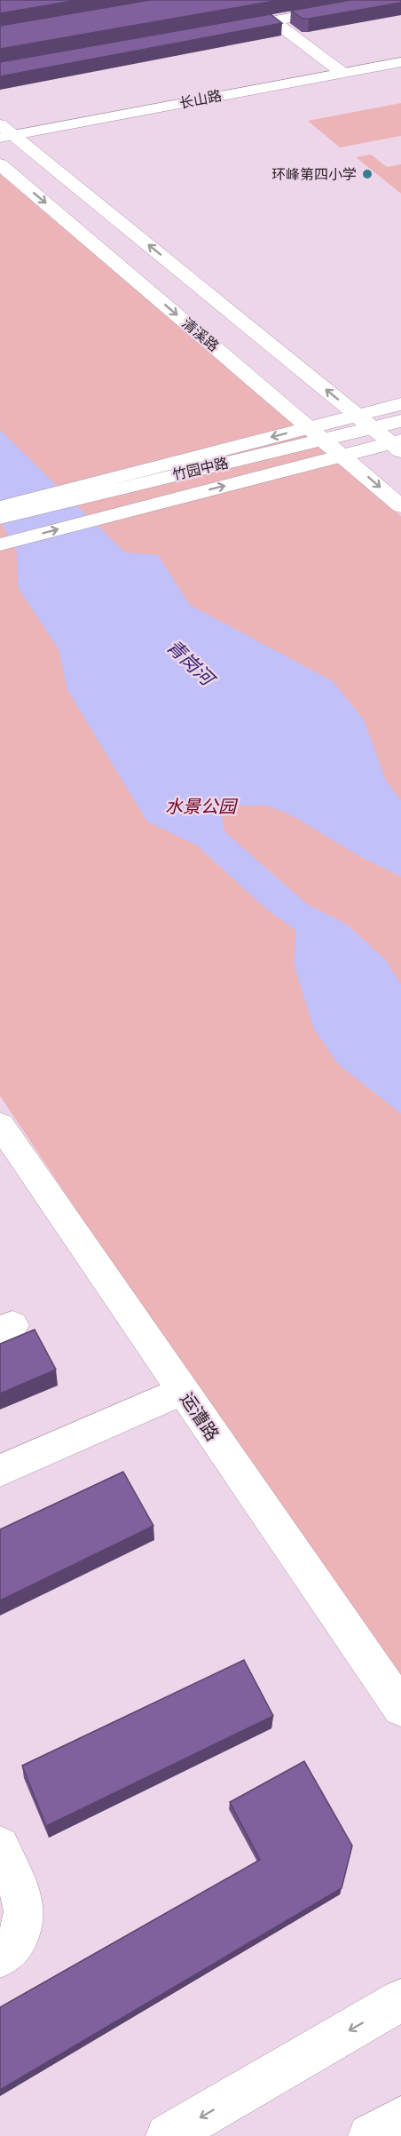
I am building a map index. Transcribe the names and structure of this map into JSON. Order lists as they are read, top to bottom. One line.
{"streets":{"street":["长山路","清溪路","竹园中路","运漕路"]},"crossings":[["清溪路","竹园中路"]],"water":["青岗河"],"parks":["水景公园"],"places":["环峰第四小学"]}
